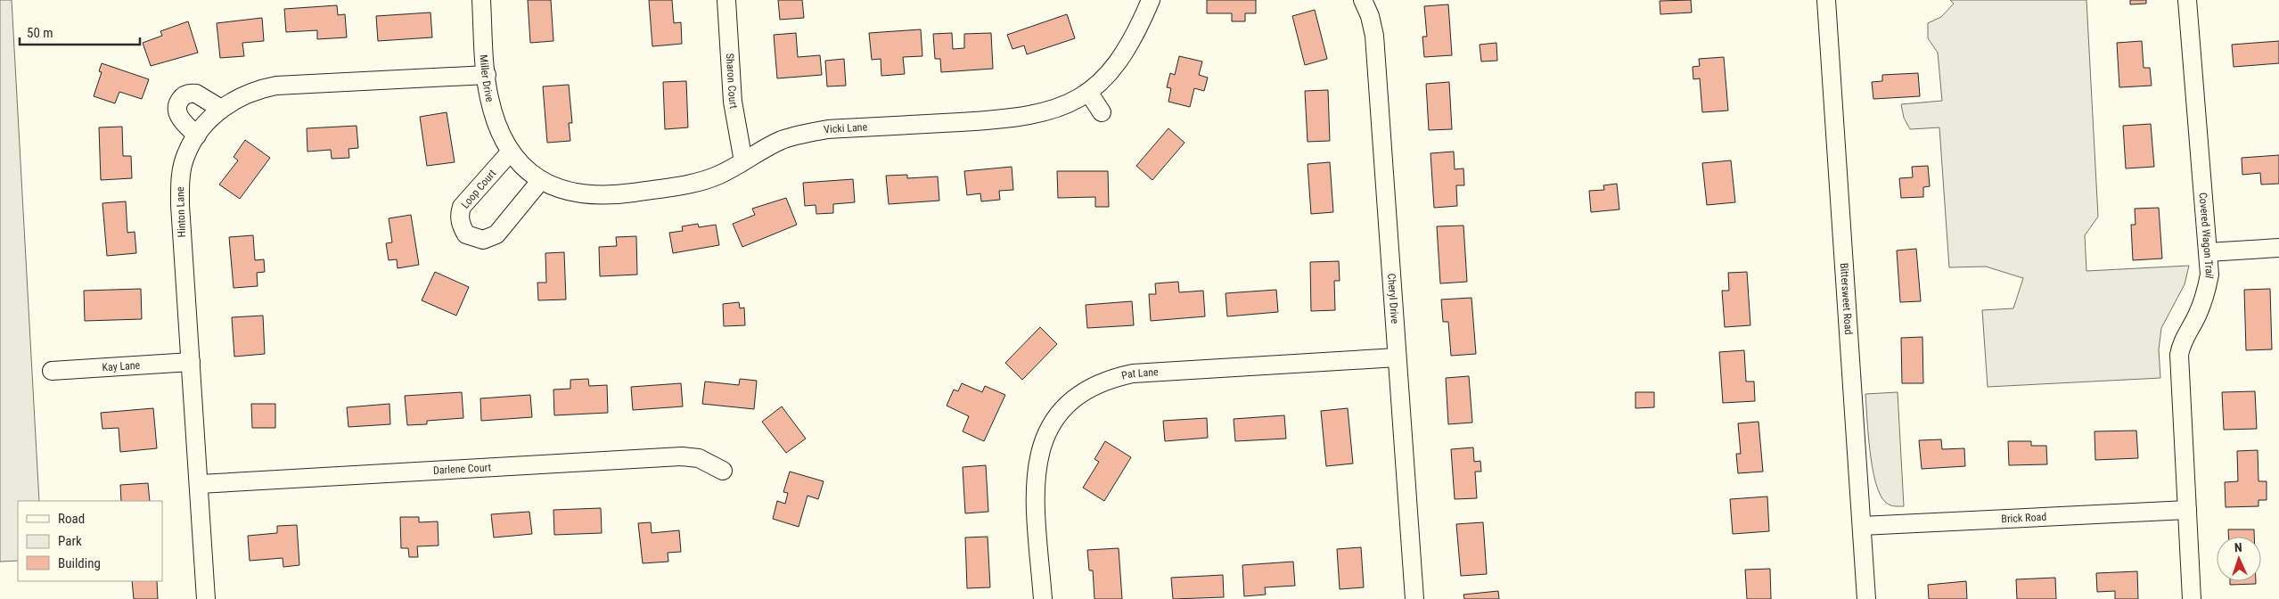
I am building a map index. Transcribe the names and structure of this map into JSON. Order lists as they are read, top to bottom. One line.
{"streets":{"street":["Miller Drive","Sharon Court","Vicki Lane","Loop Court","Hinton Lane","Covered Wagon Trail","Cheryl Drive","Bittersweet Road","Kay Lane","Pat Lane","Darlene Court","Brick Road"]},"crossings":[["Miller Drive","Vicki Lane"],["Miller Drive","Loop Court"],["Miller Drive","Hinton Lane"],["Sharon Court","Vicki Lane"],["Vicki Lane","Loop Court"],["Hinton Lane","Kay Lane"],["Hinton Lane","Darlene Court"],["Covered Wagon Trail","Brick Road"],["Cheryl Drive","Pat Lane"],["Bittersweet Road","Brick Road"]],"legend":["Road","Park","Building"],"scale_bar":"50 m","north":"top"}
